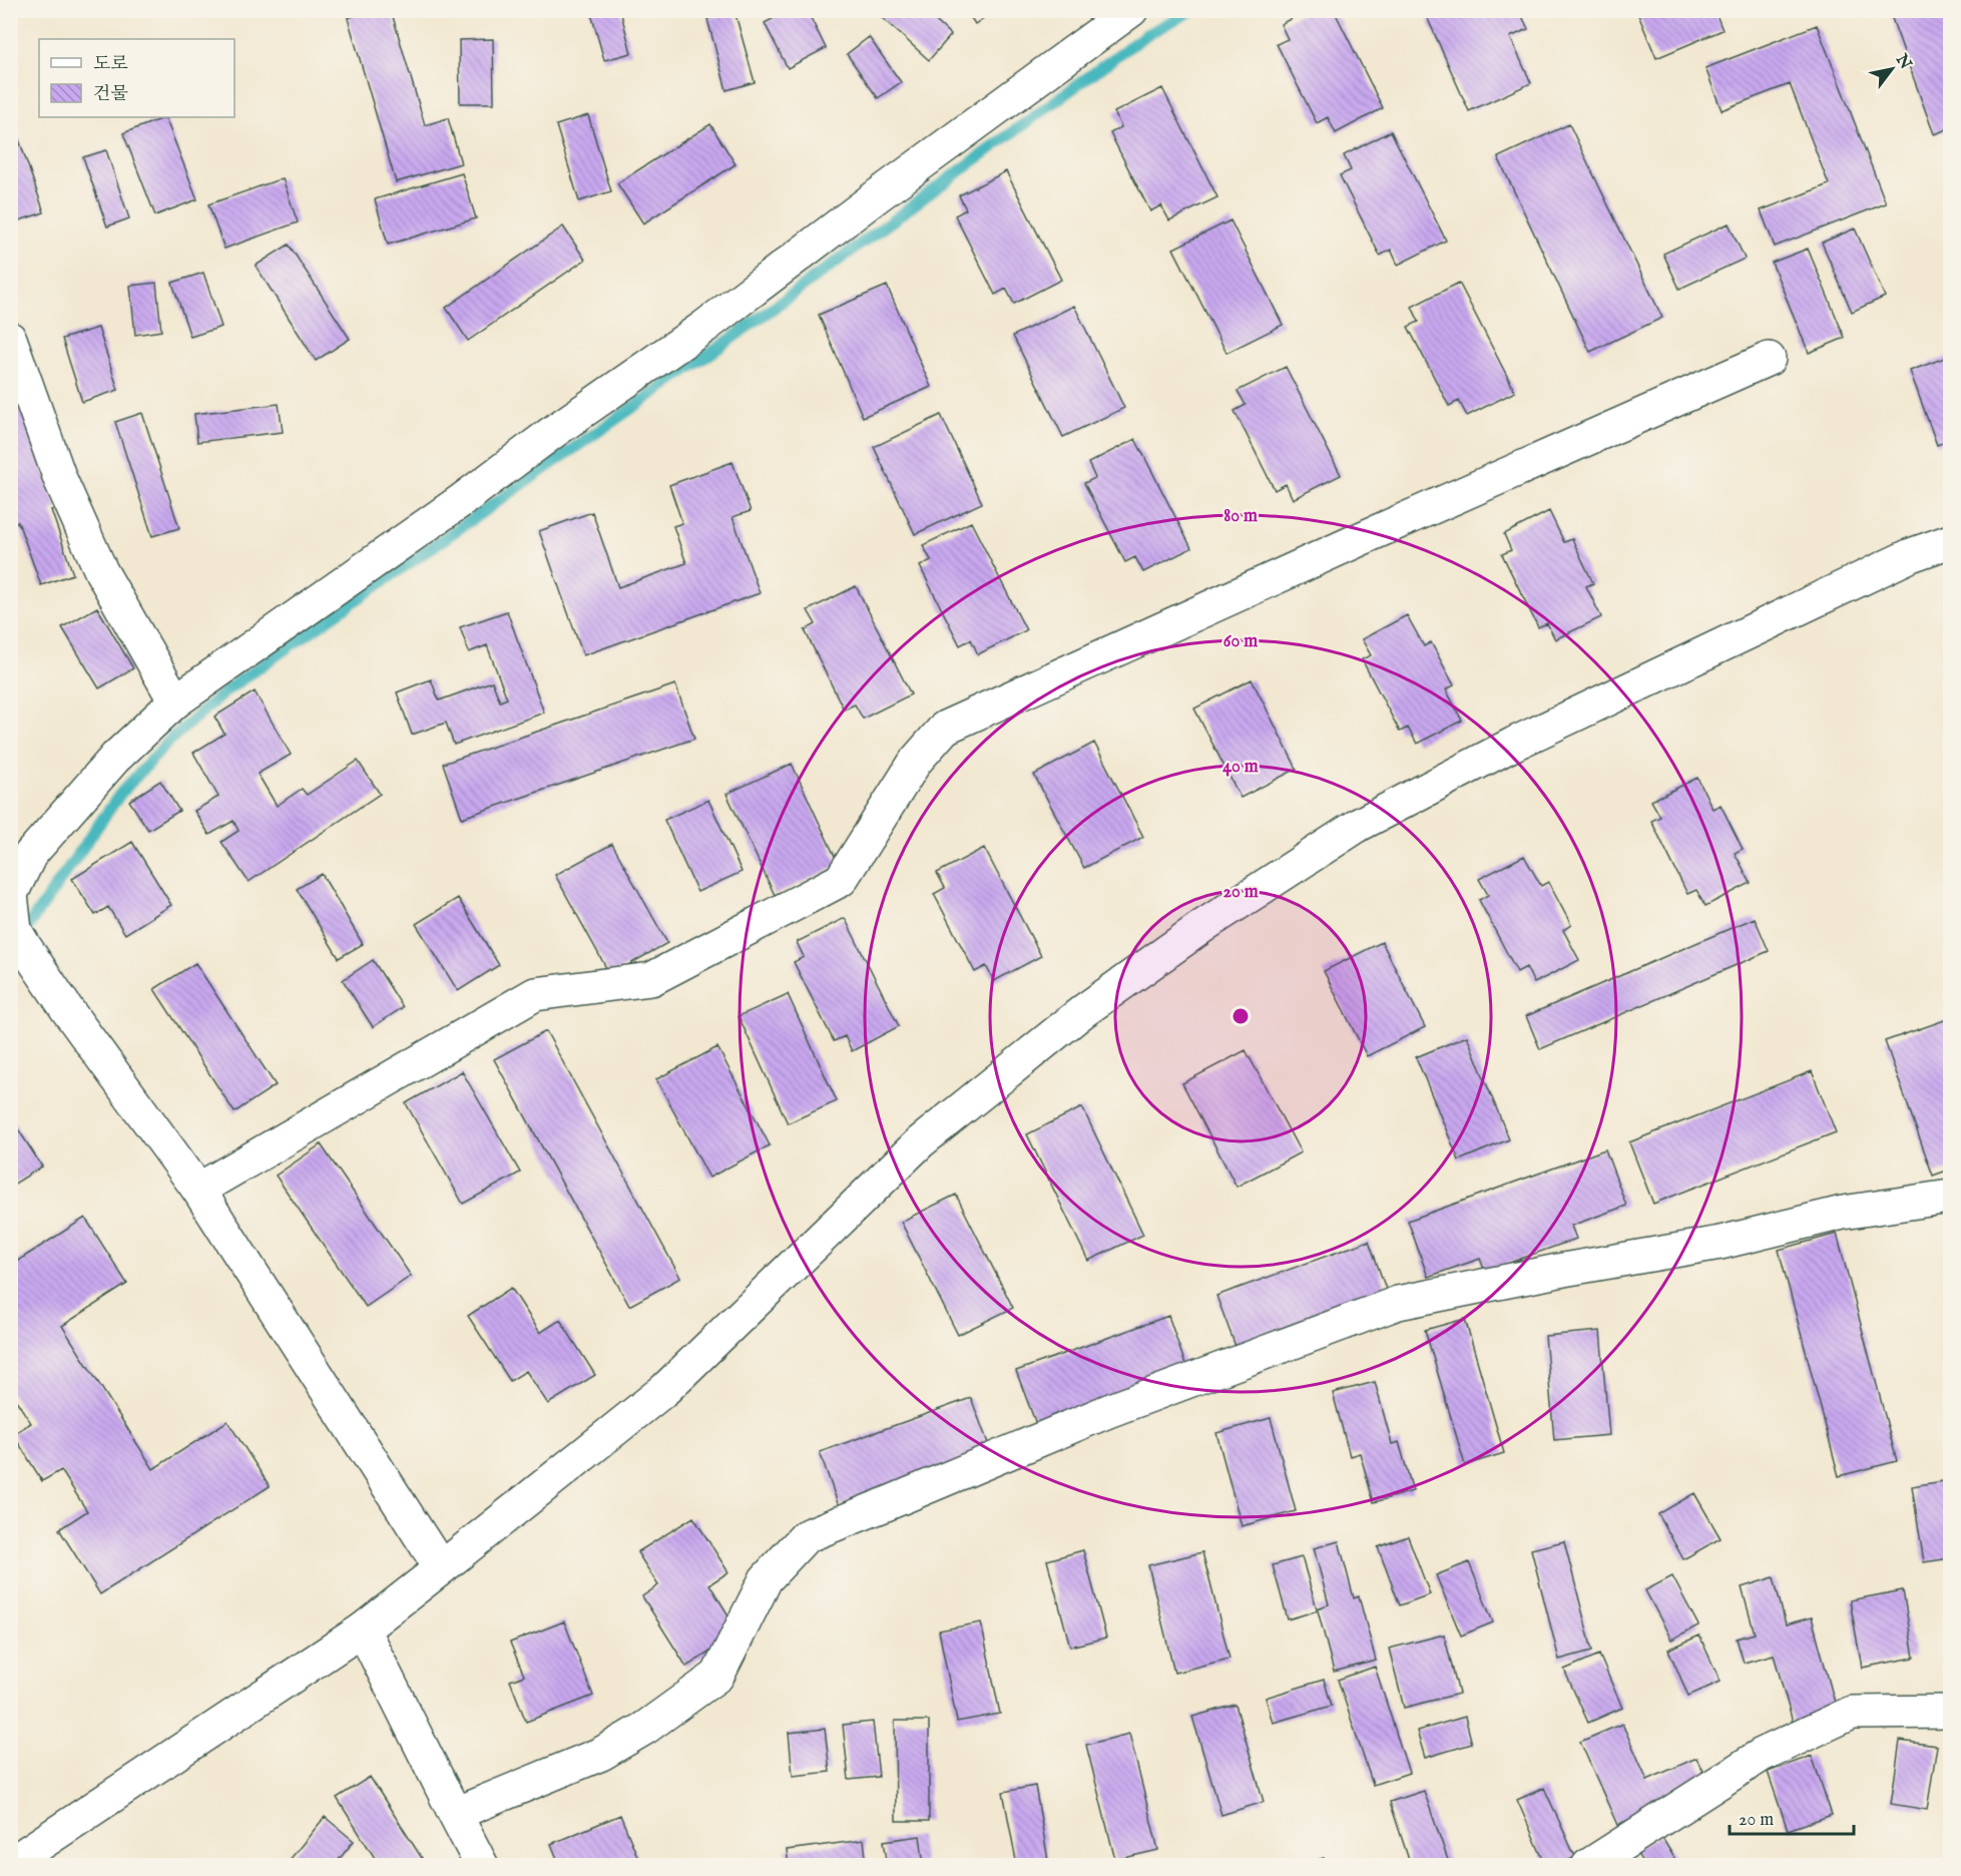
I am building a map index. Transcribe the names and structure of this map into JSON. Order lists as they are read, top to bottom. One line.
{"legend":["도로","건물"],"scale_bar":"20 m","north":"top right","rings":["80 m","60 m","40 m","20 m"]}
